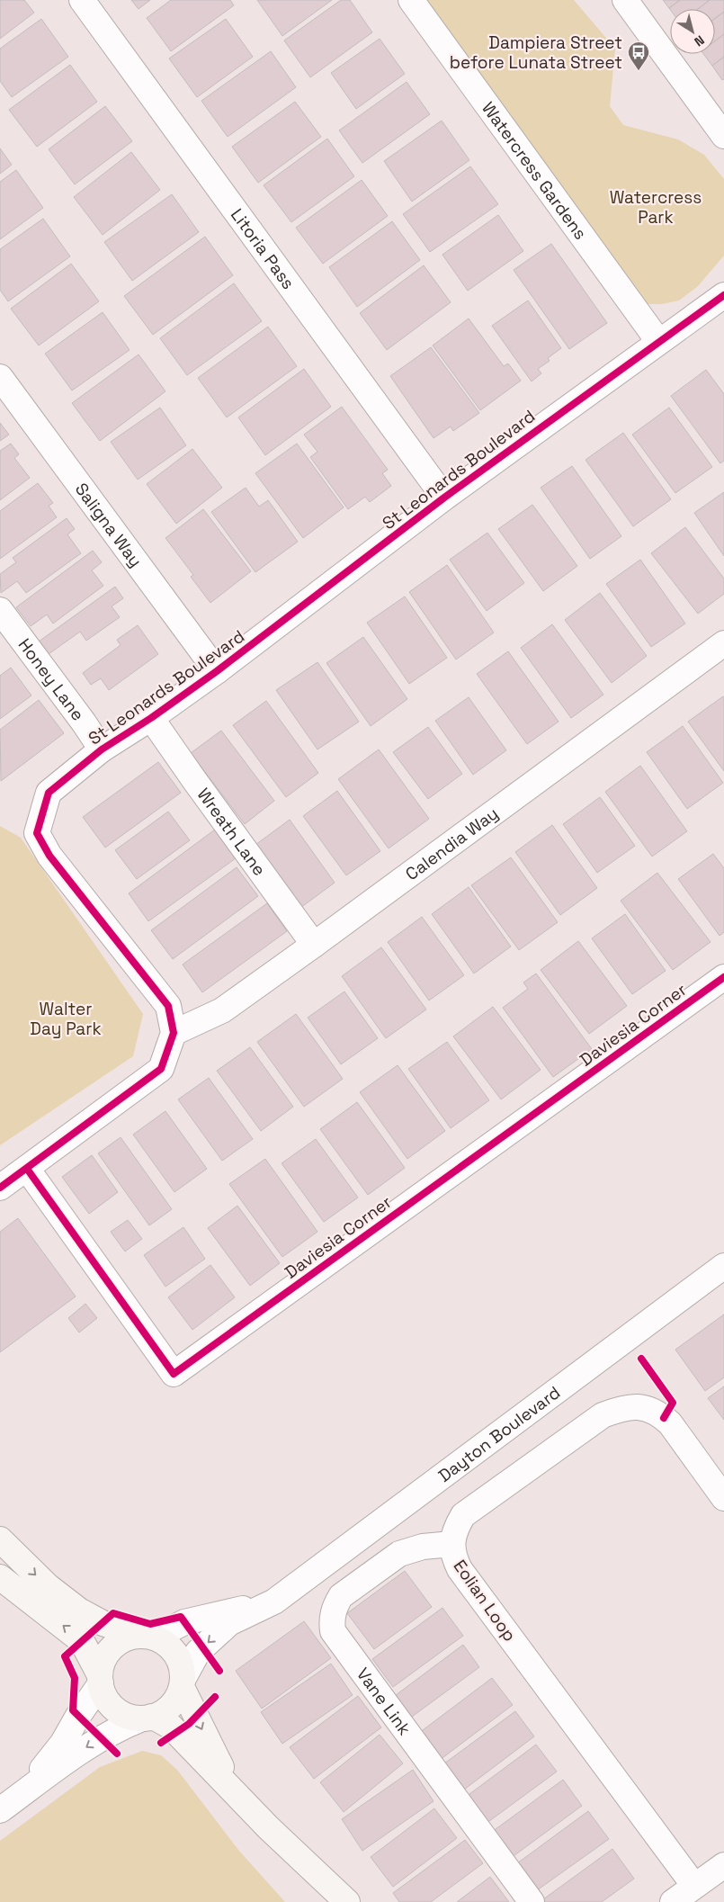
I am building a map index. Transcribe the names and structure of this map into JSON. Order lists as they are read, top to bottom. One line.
{"streets":{"street":["Watercress Gardens","Litoria Pass","St Leonards Boulevard","Saligna Way","Honey Lane","Wreath Lane","Calendia Way","Daviesia Corner","Dayton Boulevard","Eolian Loop","Vane Link"]},"crossings":[["Watercress Gardens","St Leonards Boulevard"],["Litoria Pass","St Leonards Boulevard"],["St Leonards Boulevard","Saligna Way"],["St Leonards Boulevard","Honey Lane"],["St Leonards Boulevard","Wreath Lane"],["St Leonards Boulevard","Calendia Way"],["Wreath Lane","Calendia Way"],["Eolian Loop","Vane Link"]],"parks":["Watercress Park","Walter Day Park"],"places":{"bus stop":["Dampiera Street before Lunata Street"]},"north":"bottom right"}
